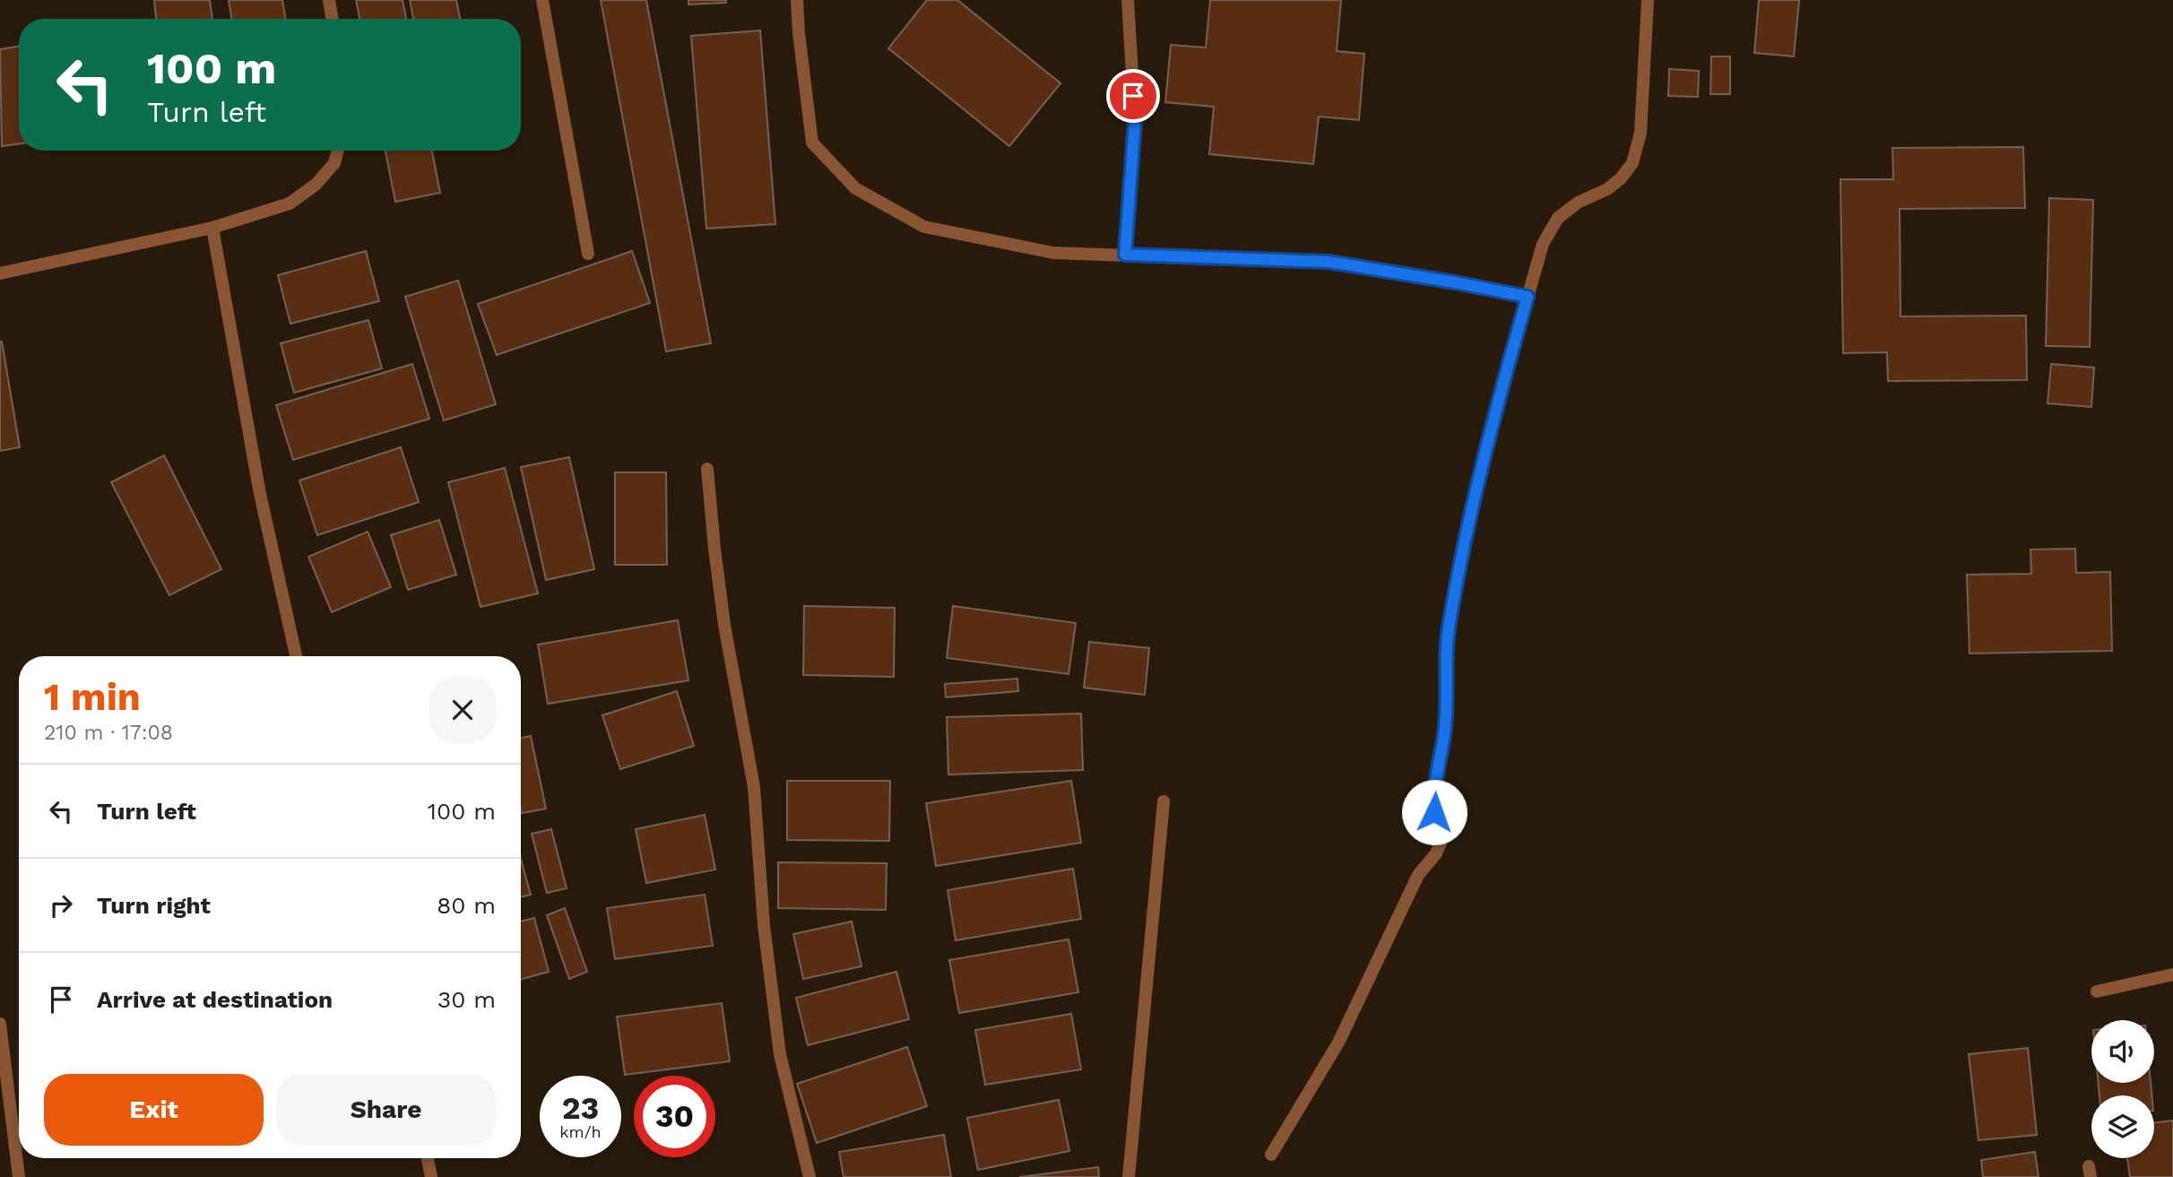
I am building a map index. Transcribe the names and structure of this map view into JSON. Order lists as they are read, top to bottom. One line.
{"page":{"turn":["100 m","Turn left"],"heading":["1 min","210 m · 17:08"],"list":[{"name":"Turn left","value":"100 m"},{"name":"Turn right","value":"80 m"},{"name":"Arrive at destination","value":"30 m"}],"buttons":["Exit","Share"],"speed":"23 km/h","limit":"30"}}
